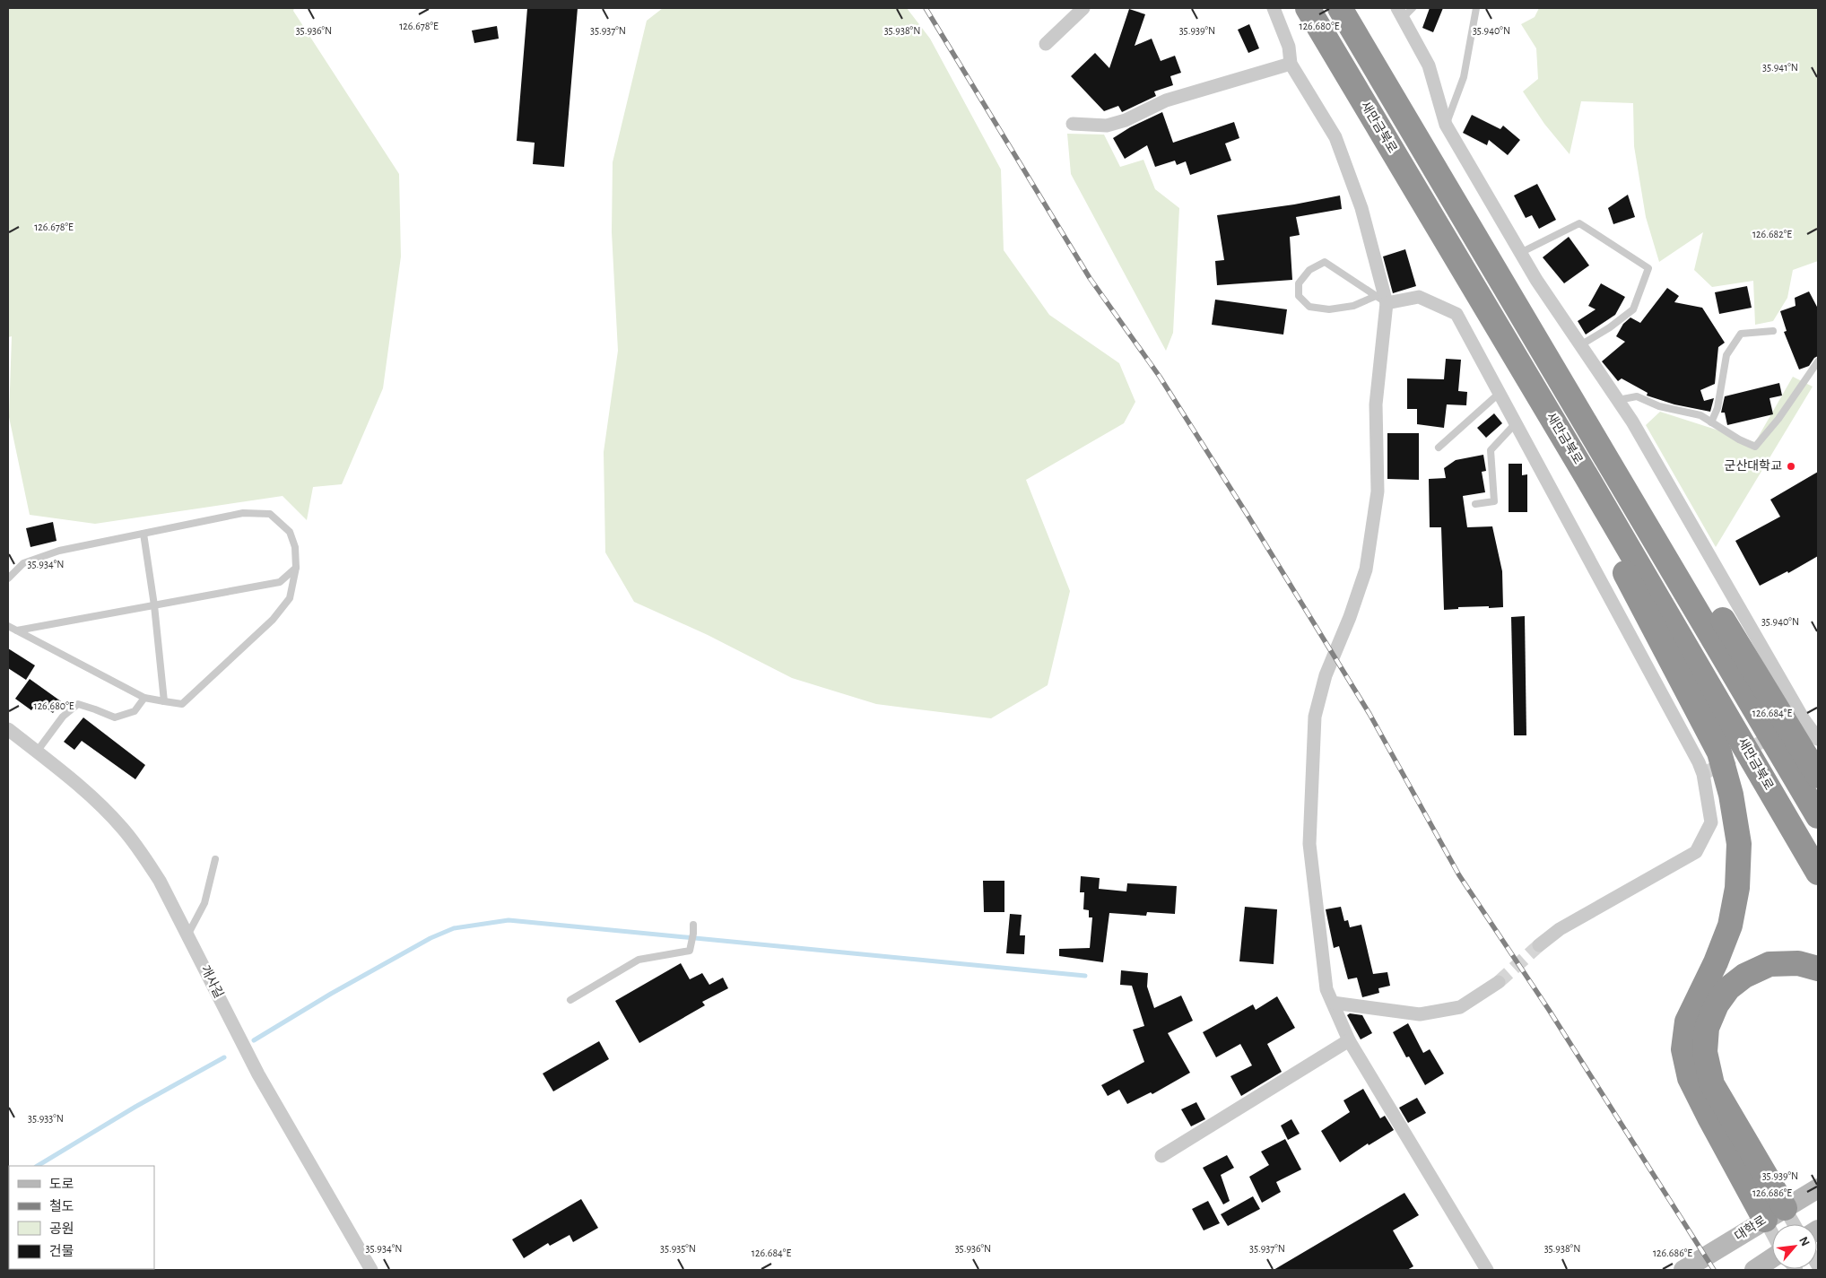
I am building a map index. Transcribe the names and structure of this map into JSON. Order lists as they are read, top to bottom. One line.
{"streets":{"highway":["새만금북로"],"street":["개사길","대학로"]},"places":["군산대학교"],"legend":["도로","철도","공원","건물"],"north":"top right","coordinates":["126.678°E","126.680°E","35.936°N","35.937°N","35.938°N","35.939°N","35.940°N","35.941°N","126.682°E","35.934°N","126.684°E","35.933°N","126.686°E","35.935°N"]}
